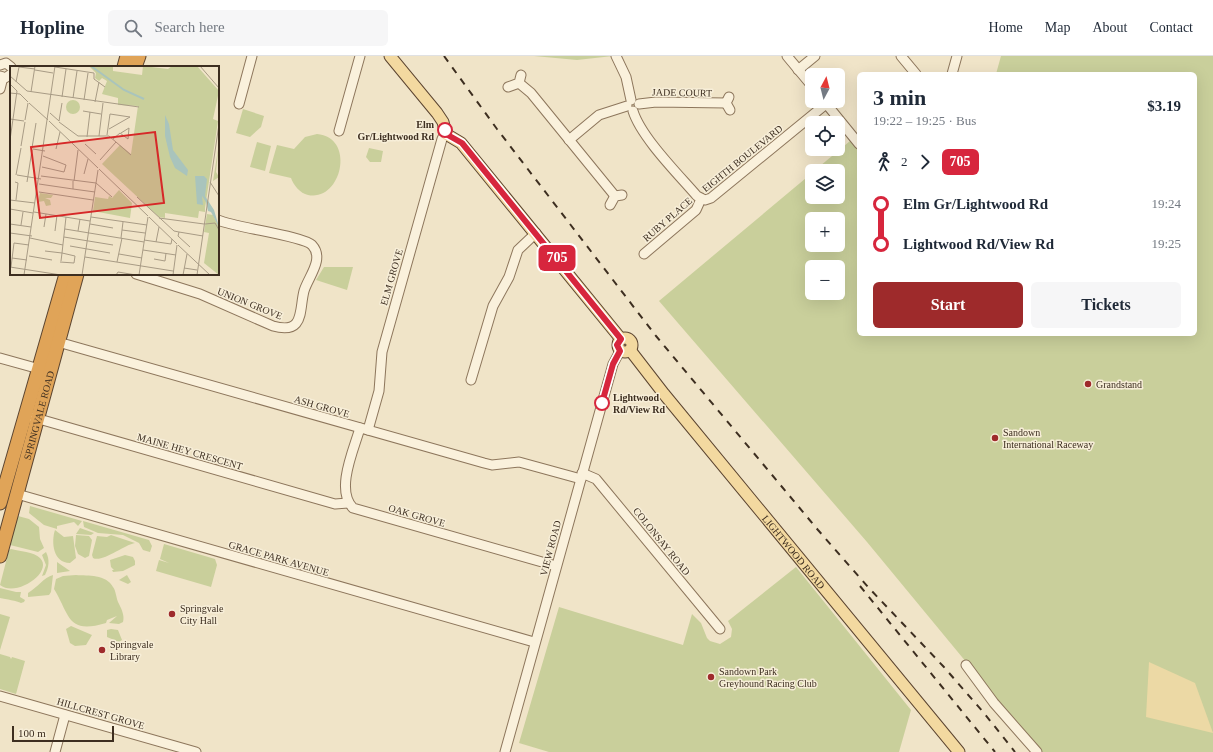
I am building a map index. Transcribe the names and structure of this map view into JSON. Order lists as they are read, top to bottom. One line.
{"streets":{"highway":["SPRINGVALE ROAD"],"main road":["LIGHTWOOD ROAD"],"street":["JADE COURT","EIGHTH BOULEVARD","RUBY PLACE","ELM GROVE","UNION GROVE","ASH GROVE","MAINE HEY CRESCENT","OAK GROVE","COLONSAY ROAD","VIEW ROAD","GRACE PARK AVENUE","HILLCREST GROVE"]},"crossings":[["JADE COURT","EIGHTH BOULEVARD"],["EIGHTH BOULEVARD","RUBY PLACE"],["ELM GROVE","ASH GROVE"],["ASH GROVE","SPRINGVALE ROAD"],["ASH GROVE","COLONSAY ROAD"],["ASH GROVE","VIEW ROAD"],["SPRINGVALE ROAD","MAINE HEY CRESCENT"],["SPRINGVALE ROAD","GRACE PARK AVENUE"],["MAINE HEY CRESCENT","OAK GROVE"],["OAK GROVE","VIEW ROAD"],["COLONSAY ROAD","VIEW ROAD"],["VIEW ROAD","LIGHTWOOD ROAD"],["VIEW ROAD","GRACE PARK AVENUE"]],"places":["Elm Gr/Lightwood Rd","Grandstand","Lightwood Rd/View Rd","Sandown International Raceway","Springvale City Hall","Springvale Library","Sandown Park Greyhound Racing Club"],"lines":["bus line 705"],"scale_bar":"100 m","north":"top","page":{"header":"Hopline","search":"Search here","nav":["Home","Map","About","Contact"],"on_map":"705","map_buttons":["+","−"],"heading":["3 min","19:22 – 19:25 · Bus","$3.19"],"legs":["2","705"],"list":[{"name":"Elm Gr/Lightwood Rd","value":"19:24"},{"name":"Lightwood Rd/View Rd","value":"19:25"}],"buttons":["Start","Tickets"],"scale":"100 m"}}
